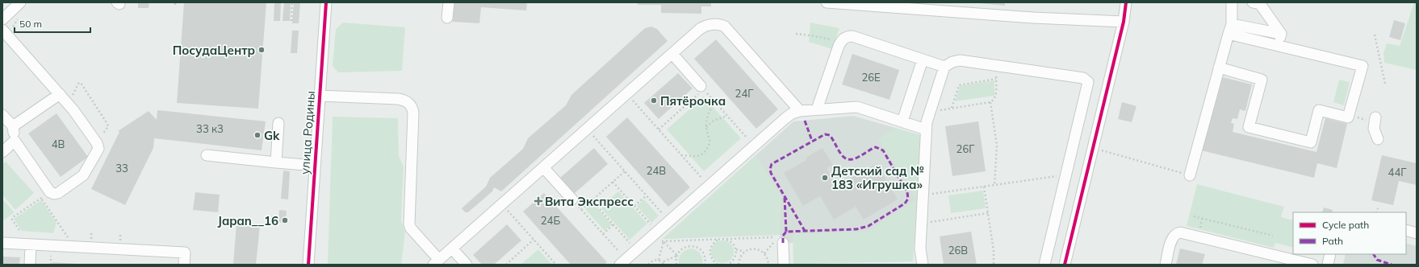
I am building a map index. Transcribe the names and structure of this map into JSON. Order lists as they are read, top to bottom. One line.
{"streets":{"street":["улица Родины"]},"places":{"other":["ПосудаЦентр","Пятёрочка","Gk","Детский сад № 183 «Игрушка»","Japan__16"],"health":["Вита Экспресс"]},"house_numbers":["26Е","24Г","33 к3","4В","26Г","33","24В","44Г","24Б","26В"],"legend":["Cycle path","Path"],"scale_bar":"50 m"}
